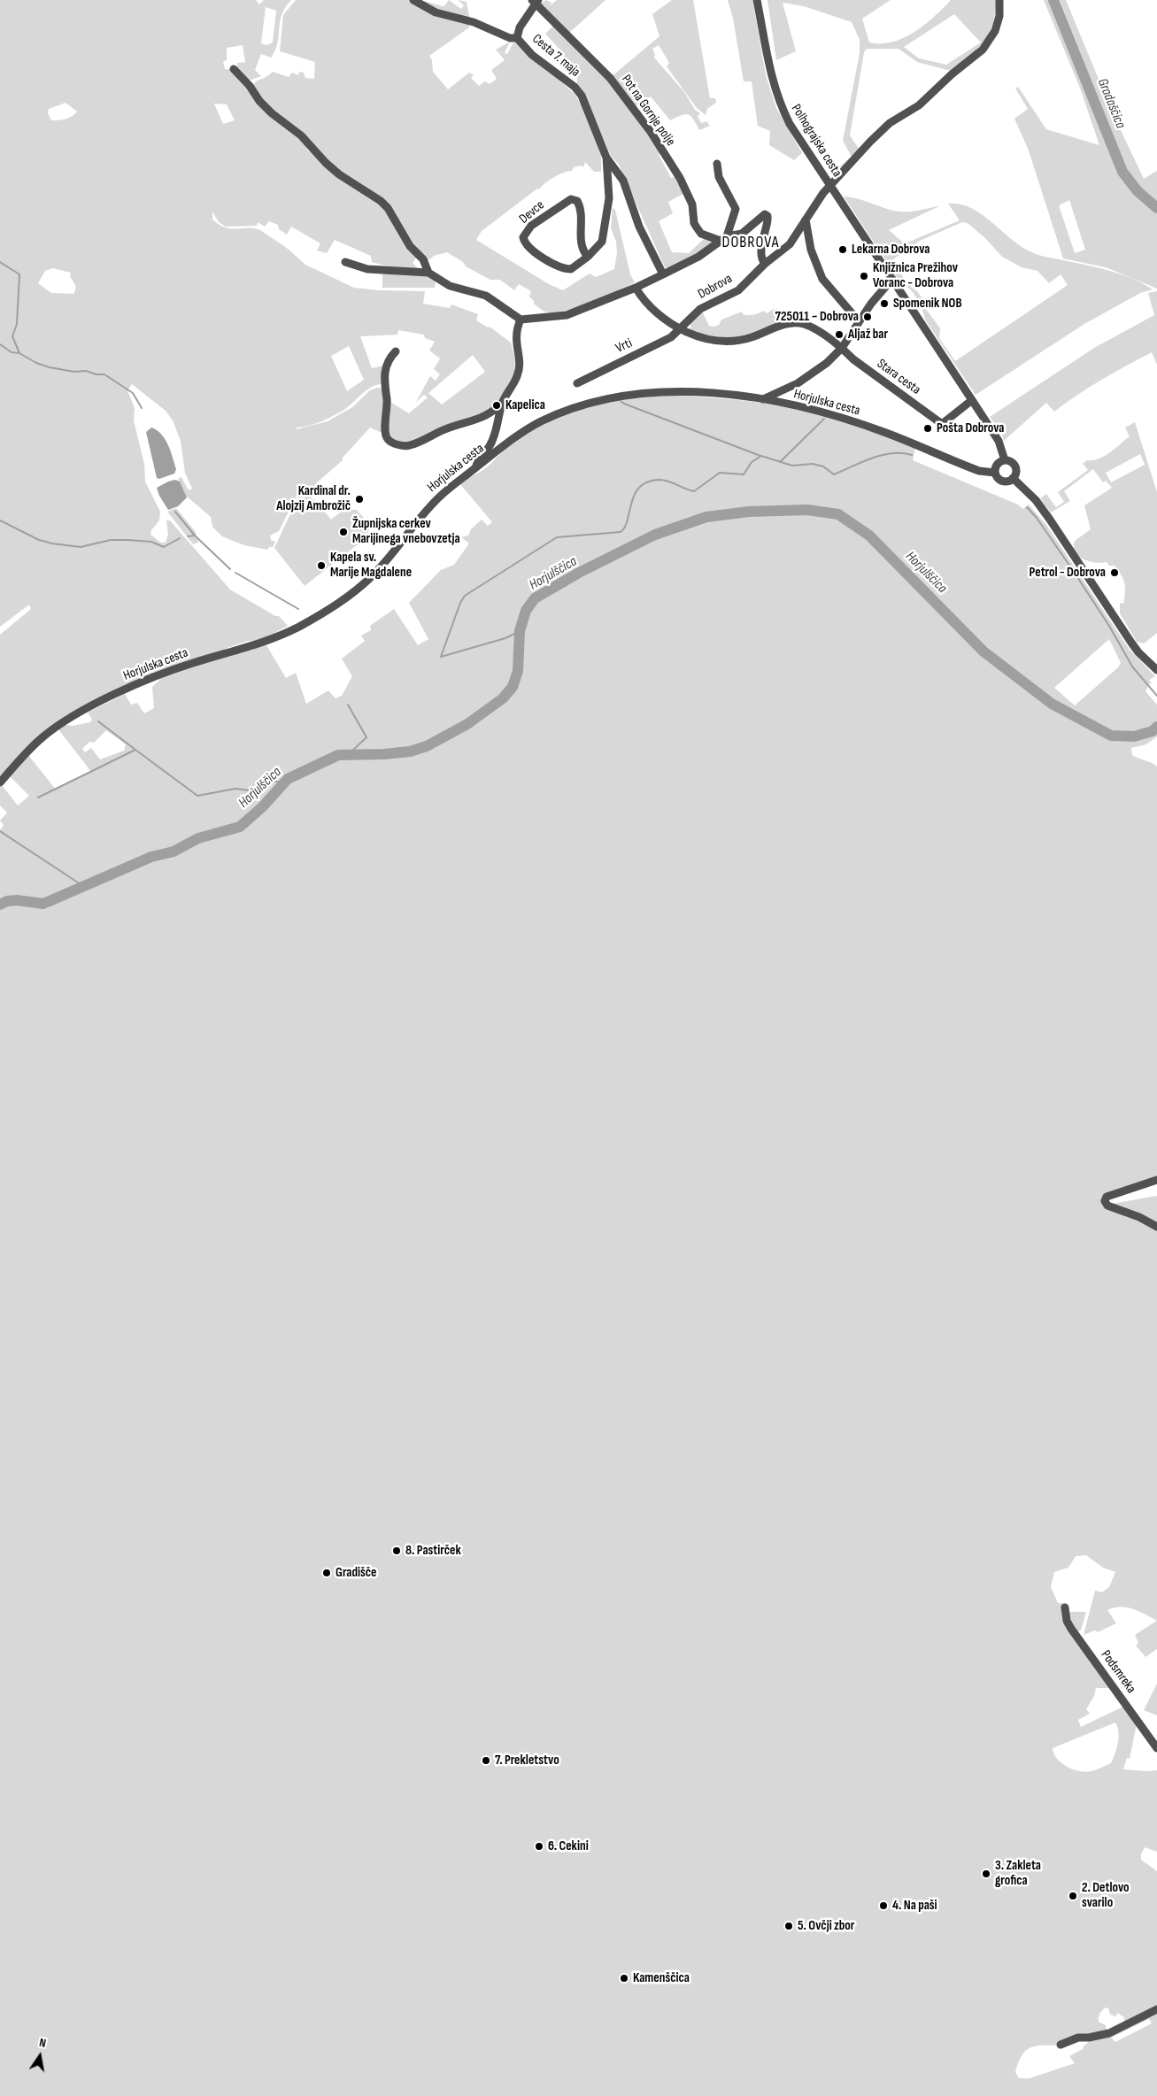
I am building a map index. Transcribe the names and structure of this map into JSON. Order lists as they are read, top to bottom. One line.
{"streets":{"street":["Cesta 7. maja","Pot na Gornje polje","Polhograjska cesta","Devce","Dobrova","Vrti","Stara cesta","Horjulska cesta","Podsmreka"]},"crossings":[["Cesta 7. maja","Pot na Gornje polje"],["Cesta 7. maja","Devce"],["Polhograjska cesta","Dobrova"],["Polhograjska cesta","Stara cesta"],["Polhograjska cesta","Horjulska cesta"],["Dobrova","Vrti"],["Dobrova","Stara cesta"],["Vrti","Stara cesta"]],"districts":["DOBROVA"],"water":["Gradaščica","Horjulščica"],"places":["Lekarna Dobrova","Knjižnica Prežihov Voranc - Dobrova","Spomenik NOB","725011 ~ Dobrova","Aljaž bar","Kapelica","Pošta Dobrova","Kardinal dr. Alojzij Ambrožič","Župnijska cerkev Marijinega vnebovzetja","Kapela sv. Marije Magdalene","Petrol - Dobrova","8. Pastirček","Gradišče","7. Prekletstvo","6. Cekini","3. Zakleta grofica","2. Detlovo svarilo","4. Na paši","5. Ovčji zbor","Kamenščica"],"north":"top"}
